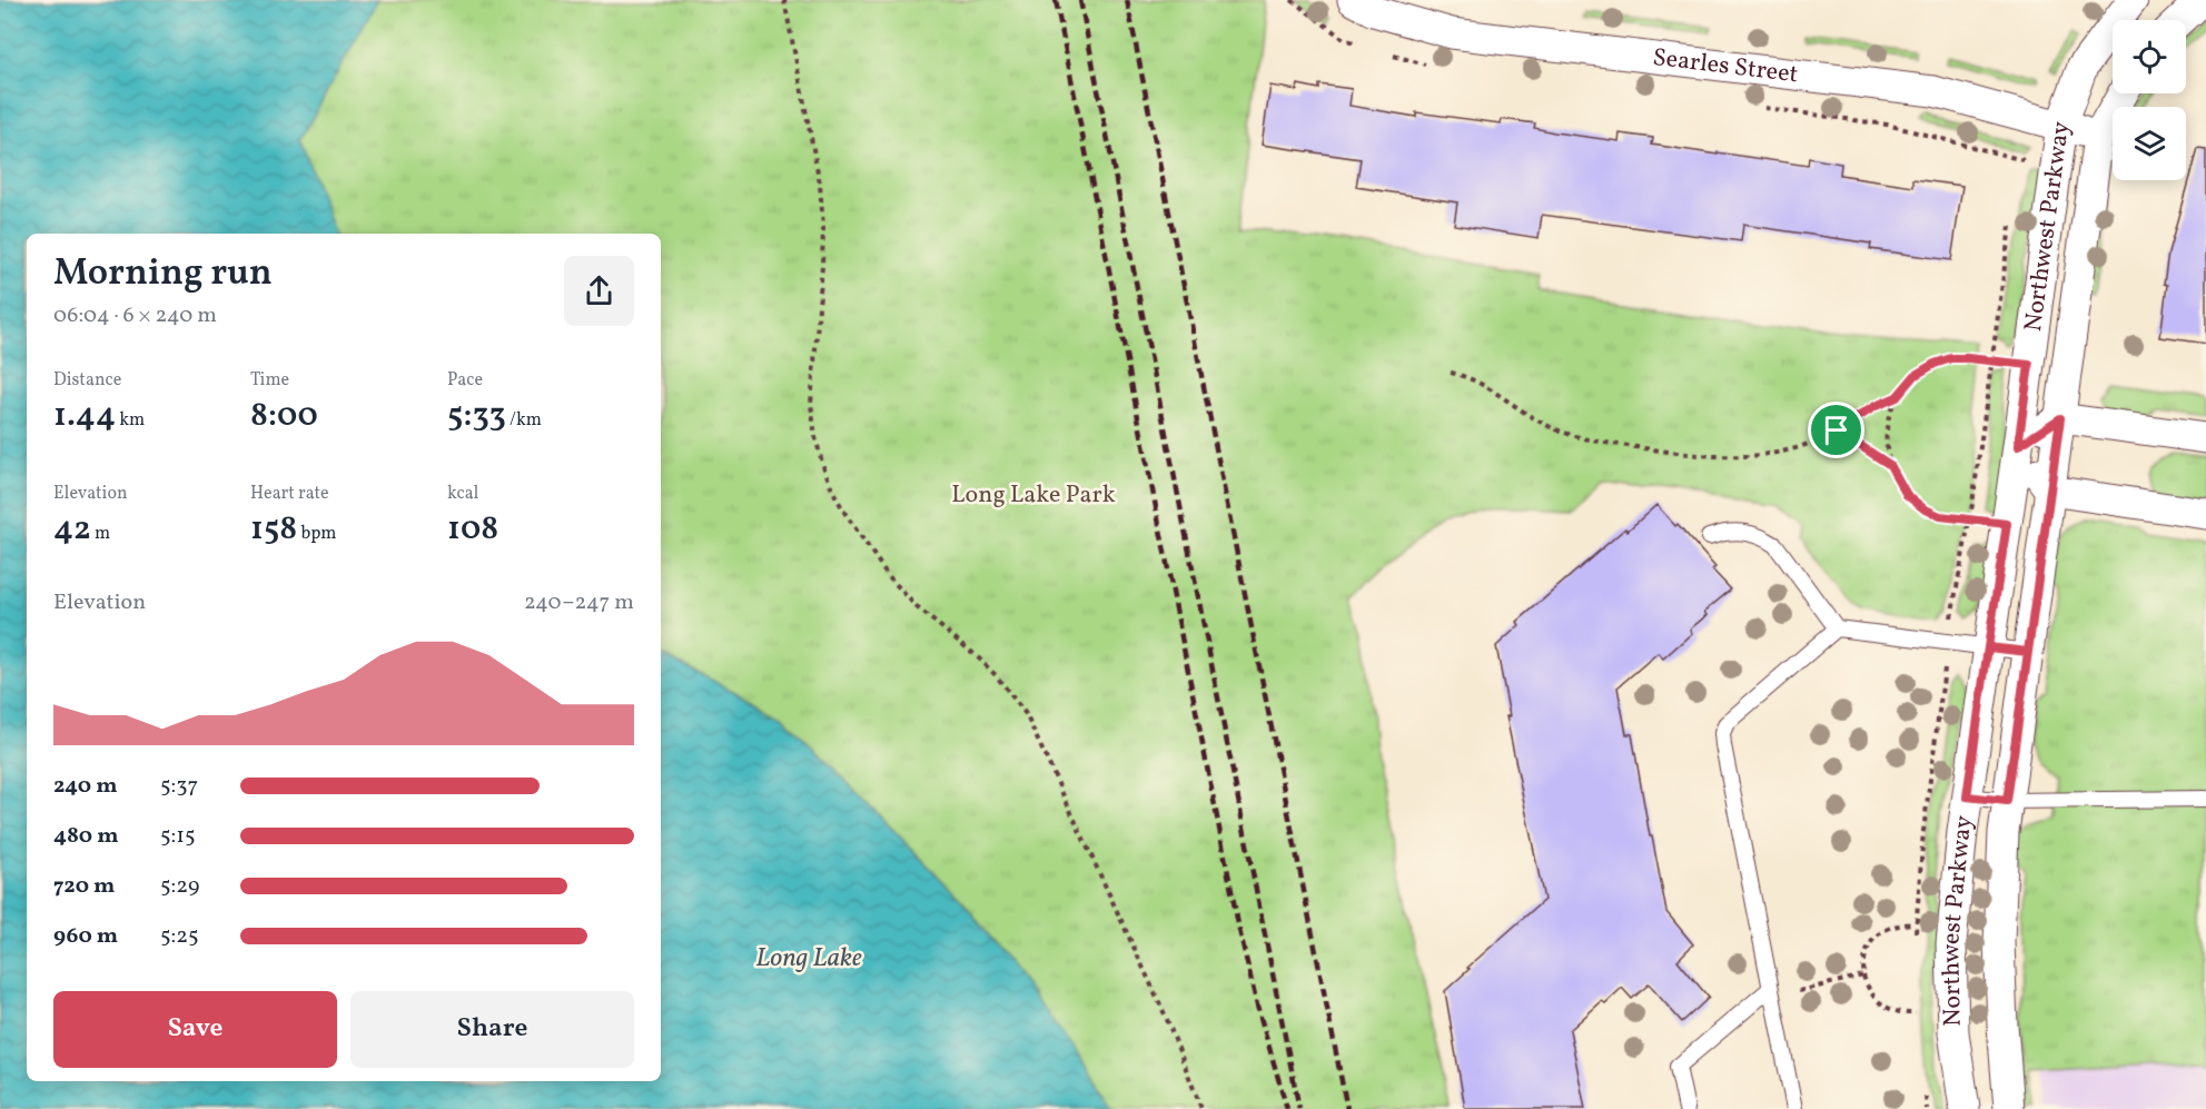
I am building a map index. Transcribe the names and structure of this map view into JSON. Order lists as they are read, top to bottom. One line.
{"streets":{"street":["Searles Street","Northwest Parkway"]},"crossings":[["Searles Street","Northwest Parkway"]],"water":["Long Lake"],"parks":["Long Lake Park"],"page":{"heading":["Morning run","06:04 · 6 × 240 m"],"stats":[["Distance","1.44 km"],["Time","8:00"],["Pace","5:33 /km"],["Elevation","42 m"],["Heart rate","158 bpm"],["kcal","108"]],"chart":["Elevation","240–247 m"],"list":[{"name":"240 m","note":"5:37"},{"name":"480 m","note":"5:15"},{"name":"720 m","note":"5:29"},{"name":"960 m","note":"5:25"}],"buttons":["Save","Share"]}}
